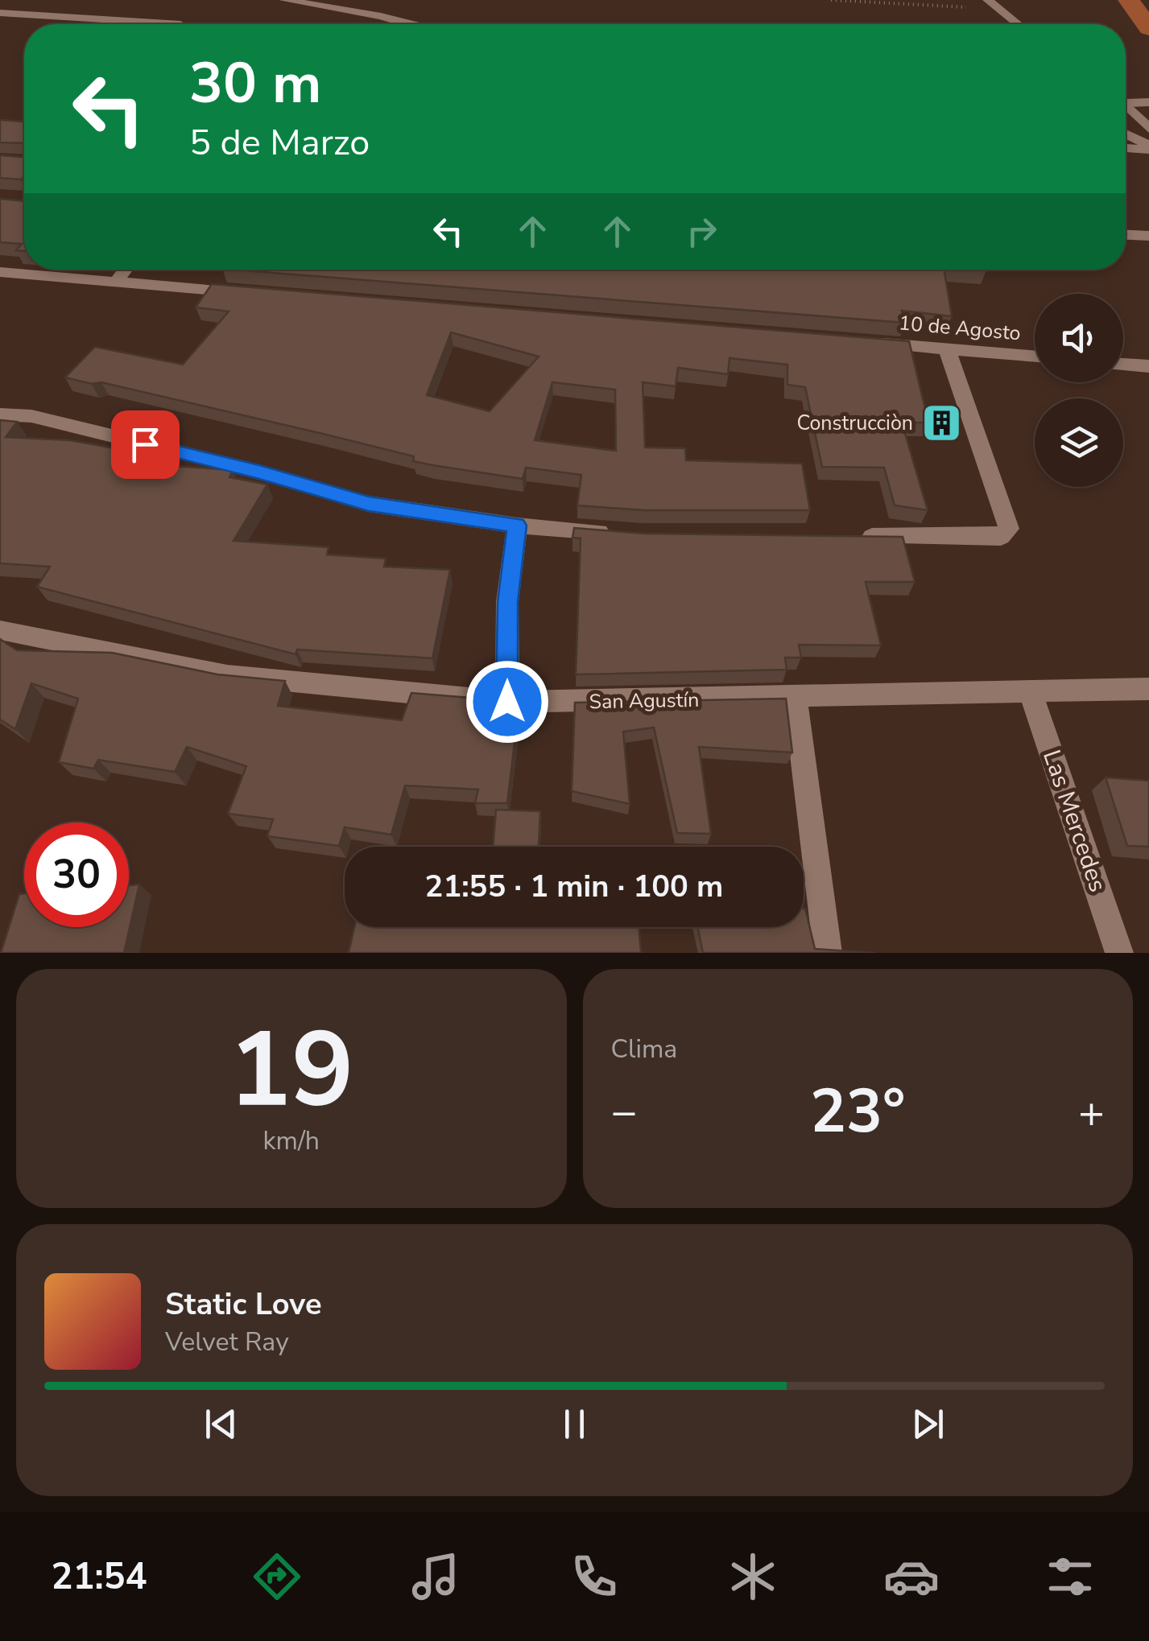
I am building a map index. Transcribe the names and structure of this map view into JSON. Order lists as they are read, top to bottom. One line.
{"streets":{"street":["10 de Agosto","San Agustín","Las Mercedes"]},"crossings":[["San Agustín","Las Mercedes"]],"places":{"building":["Construcciòn"]},"page":{"turn":["30 m","5 de Marzo"],"limit":"30","trip":"21:55 · 1 min · 100 m","tile":[["19","km/h"],"Clima"],"heat":["−","23°","+"],"song":["Static Love","Velvet Ray"],"tabs":"21:54"}}
